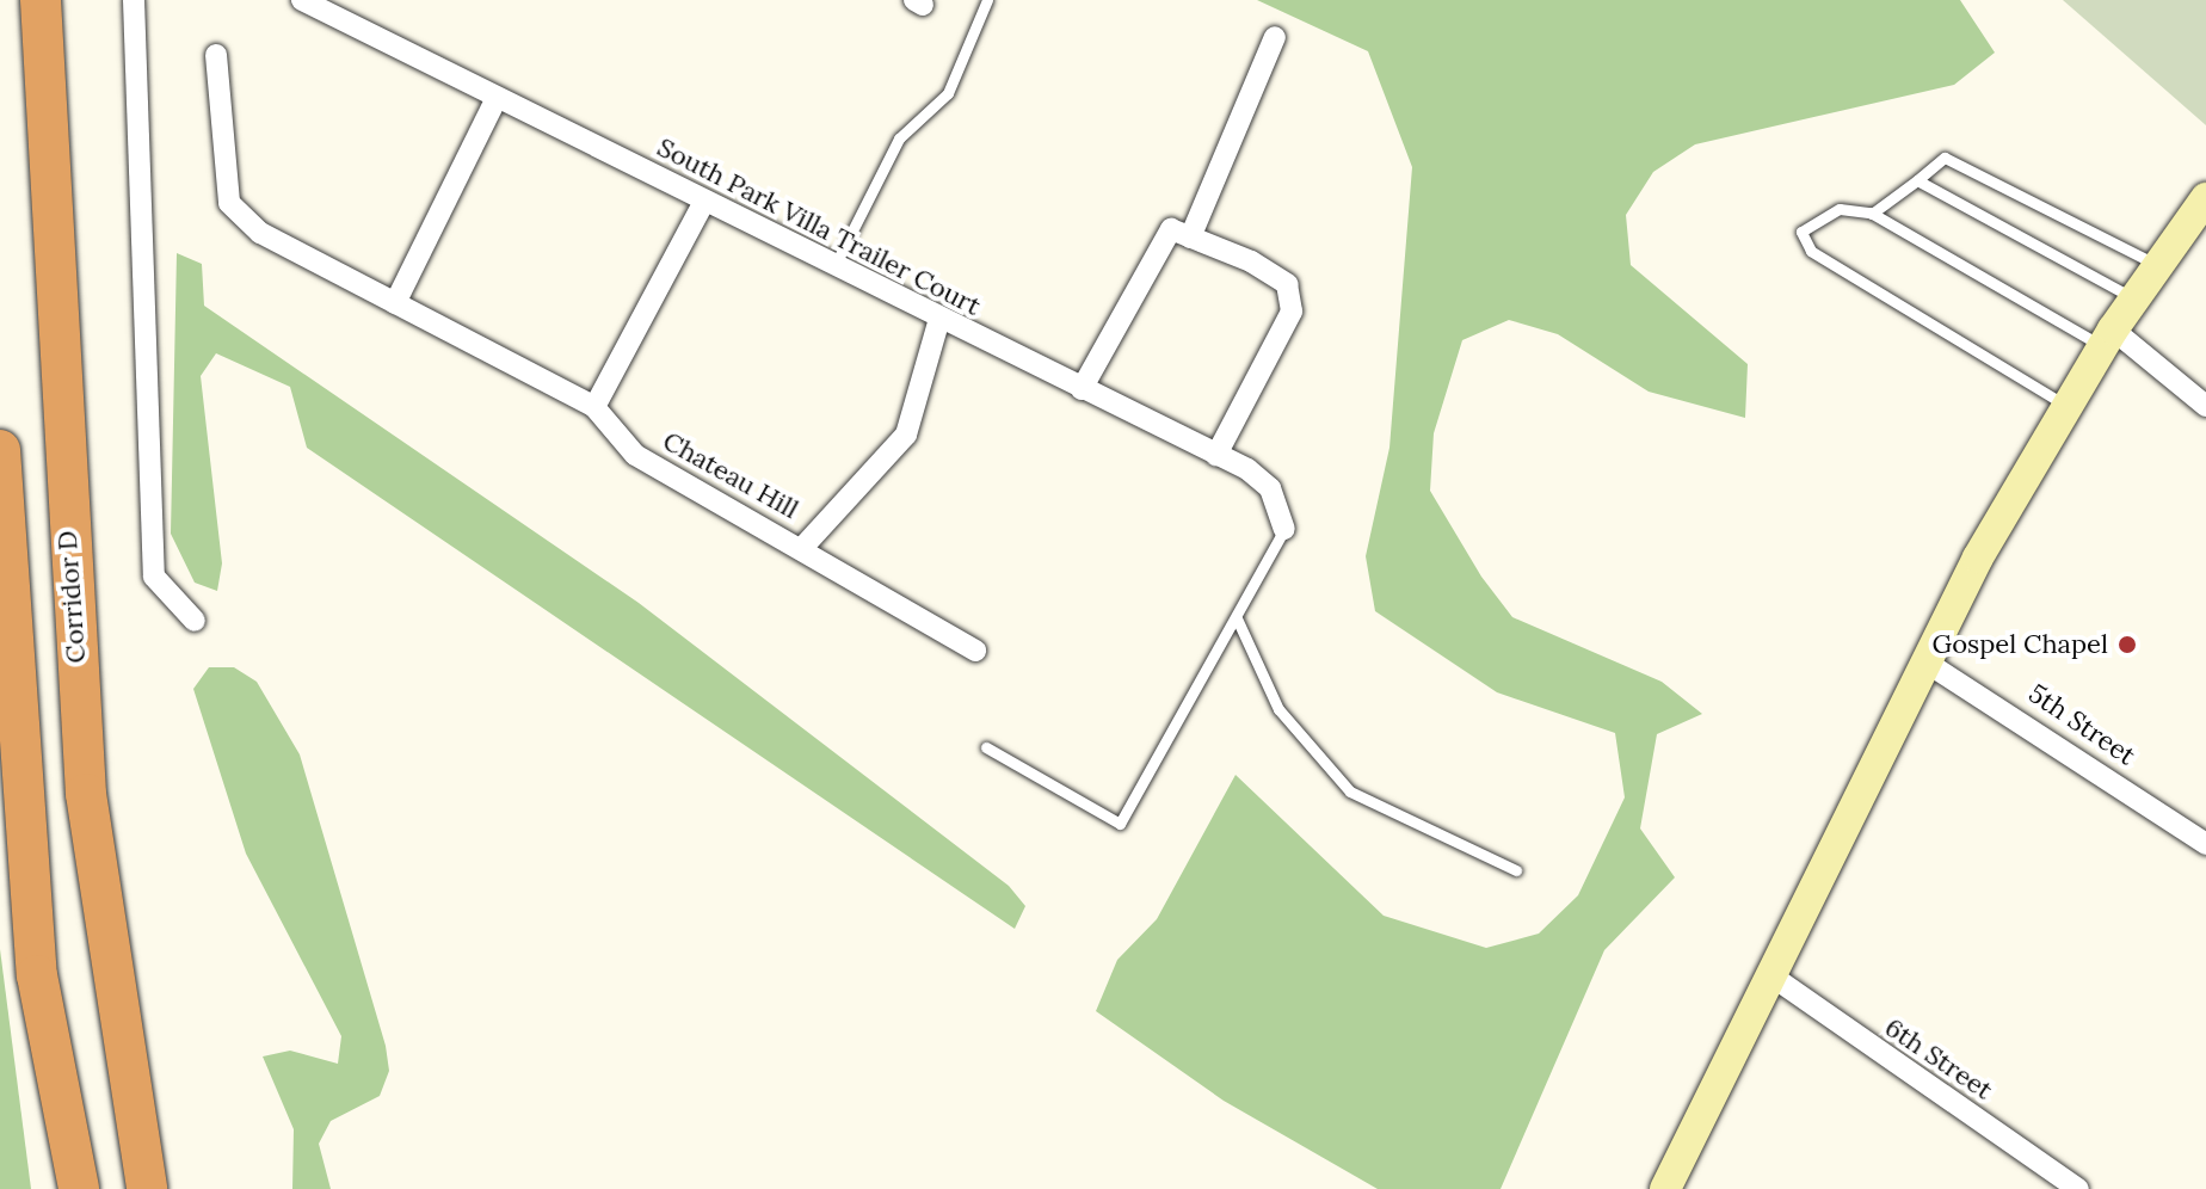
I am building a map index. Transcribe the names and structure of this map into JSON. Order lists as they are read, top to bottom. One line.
{"streets":{"highway":["Corridor D"],"street":["South Park Villa Trailer Court","Chateau Hill","5th Street","6th Street"]},"crossings":[["South Park Villa Trailer Court","Chateau Hill"]],"places":["Gospel Chapel"]}
